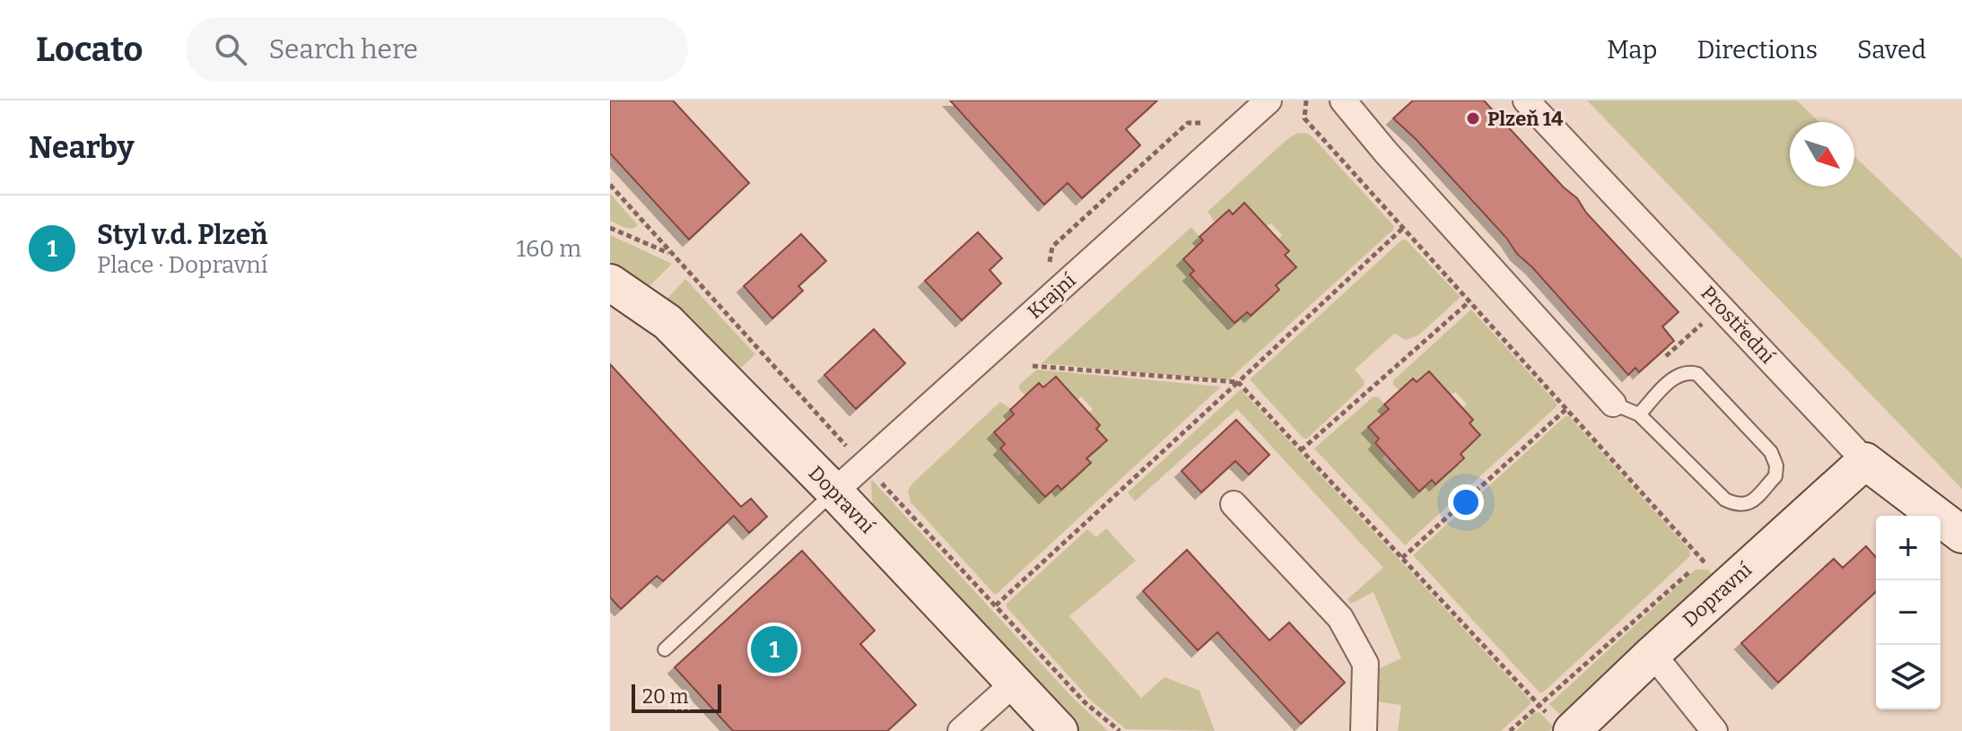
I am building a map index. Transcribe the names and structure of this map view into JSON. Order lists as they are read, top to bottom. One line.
{"streets":{"street":["Krajní","Prostřední","Dopravní"]},"crossings":[["Krajní","Dopravní"],["Prostřední","Dopravní"]],"places":["Plzeň 14"],"scale_bar":"20 m","north":"bottom right","page":{"header":"Locato","search":"Search here","nav":["Map","Directions","Saved"],"heading":"Nearby","list":[{"mark":"1","name":"Styl v.d. Plzeň","note":"Place · Dopravní","value":"160 m"}],"map_buttons":["+","−"],"pins":"1","scale":"20 m"}}
